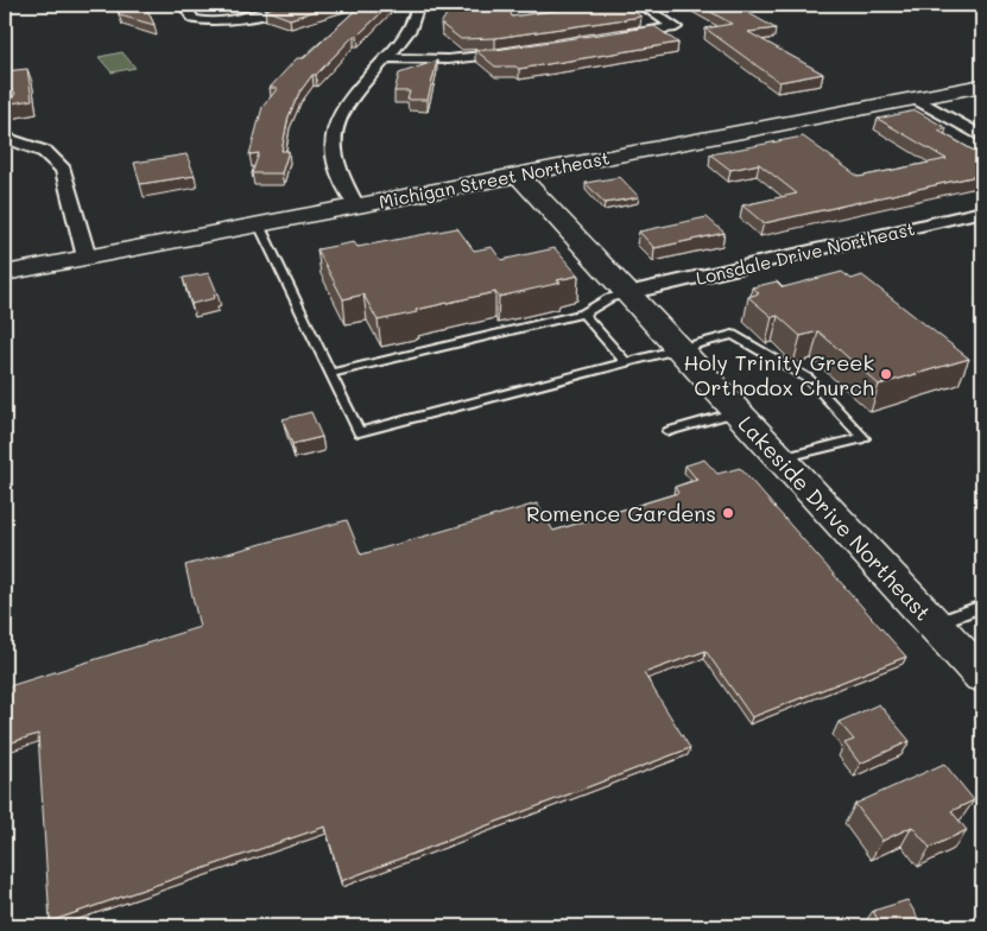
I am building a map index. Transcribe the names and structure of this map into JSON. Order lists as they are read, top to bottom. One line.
{"streets":{"main road":["Michigan Street Northeast","Lakeside Drive Northeast"],"street":["Lonsdale Drive Northeast"]},"crossings":[["Michigan Street Northeast","Lakeside Drive Northeast"],["Lonsdale Drive Northeast","Lakeside Drive Northeast"]],"places":["Holy Trinity Greek Orthodox Church","Romence Gardens"]}
